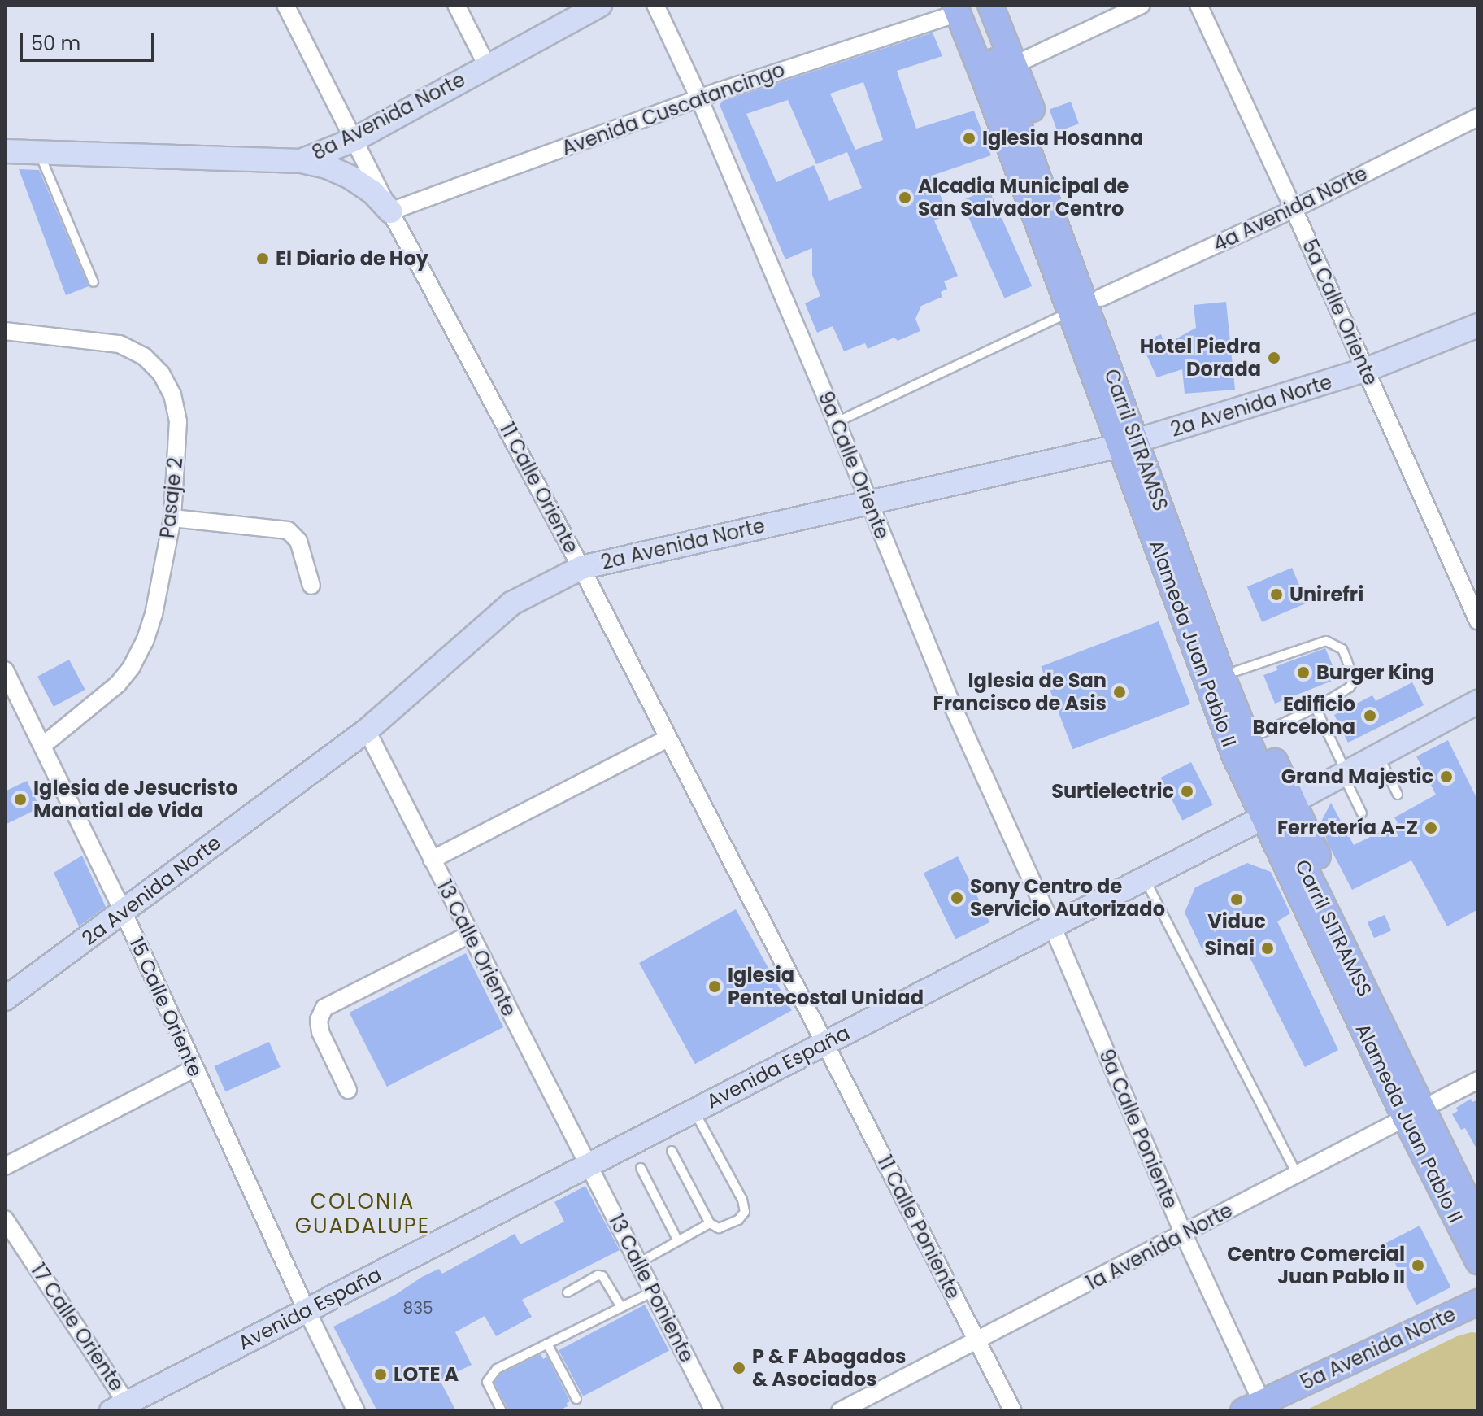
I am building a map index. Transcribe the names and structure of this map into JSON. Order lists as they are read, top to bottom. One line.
{"streets":{"main road":["8a Avenida Norte","2a Avenida Norte","Carril SITRAMSS","Alameda Juan Pablo II","Avenida España","5a Avenida Norte"],"street":["Avenida Cuscatancingo","4a Avenida Norte","5a Calle Oriente","9a Calle Oriente","11 Calle Oriente","Pasaje 2","13 Calle Oriente","15 Calle Oriente","9a Calle Poniente","11 Calle Poniente","1a Avenida Norte","13 Calle Poniente","17 Calle Oriente"]},"crossings":[["Avenida Cuscatancingo","Carril SITRAMSS"],["Avenida Cuscatancingo","9a Calle Oriente"],["Avenida Cuscatancingo","11 Calle Oriente"],["Avenida Cuscatancingo","Alameda Juan Pablo II"],["8a Avenida Norte","11 Calle Oriente"],["4a Avenida Norte","5a Calle Oriente"],["4a Avenida Norte","Alameda Juan Pablo II"],["5a Calle Oriente","2a Avenida Norte"],["2a Avenida Norte","Carril SITRAMSS"],["2a Avenida Norte","9a Calle Oriente"],["2a Avenida Norte","11 Calle Oriente"],["2a Avenida Norte","Alameda Juan Pablo II"],["2a Avenida Norte","13 Calle Oriente"],["2a Avenida Norte","15 Calle Oriente"],["Carril SITRAMSS","Alameda Juan Pablo II"],["Carril SITRAMSS","Avenida España"],["Carril SITRAMSS","1a Avenida Norte"],["9a Calle Oriente","Avenida España"],["9a Calle Oriente","9a Calle Poniente"],["11 Calle Oriente","Avenida España"],["11 Calle Oriente","11 Calle Poniente"],["Pasaje 2","15 Calle Oriente"],["Alameda Juan Pablo II","Avenida España"],["Alameda Juan Pablo II","1a Avenida Norte"],["13 Calle Oriente","Avenida España"],["13 Calle Oriente","13 Calle Poniente"],["15 Calle Oriente","Avenida España"],["Avenida España","9a Calle Poniente"],["Avenida España","11 Calle Poniente"],["Avenida España","13 Calle Poniente"],["Avenida España","17 Calle Oriente"],["9a Calle Poniente","1a Avenida Norte"],["9a Calle Poniente","5a Avenida Norte"],["11 Calle Poniente","1a Avenida Norte"]],"districts":["COLONIA GUADALUPE"],"places":["Iglesia Hosanna","Alcadia Municipal de San Salvador Centro","El Diario de Hoy","Hotel Piedra Dorada","Unirefri","Burger King","Iglesia de San Francisco de Asis","Edificio Barcelona","Grand Majestic","Surtielectric","Iglesia de Jesucristo Manatial de Vida","Ferretería A-Z","Sony Centro de Servicio Autorizado","Viduc","Sinai","Iglesia Pentecostal Unidad","Centro Comercial Juan Pablo II","P & F Abogados & Asociados","LOTE A"],"house_numbers":["835"],"scale_bar":"50 m"}
